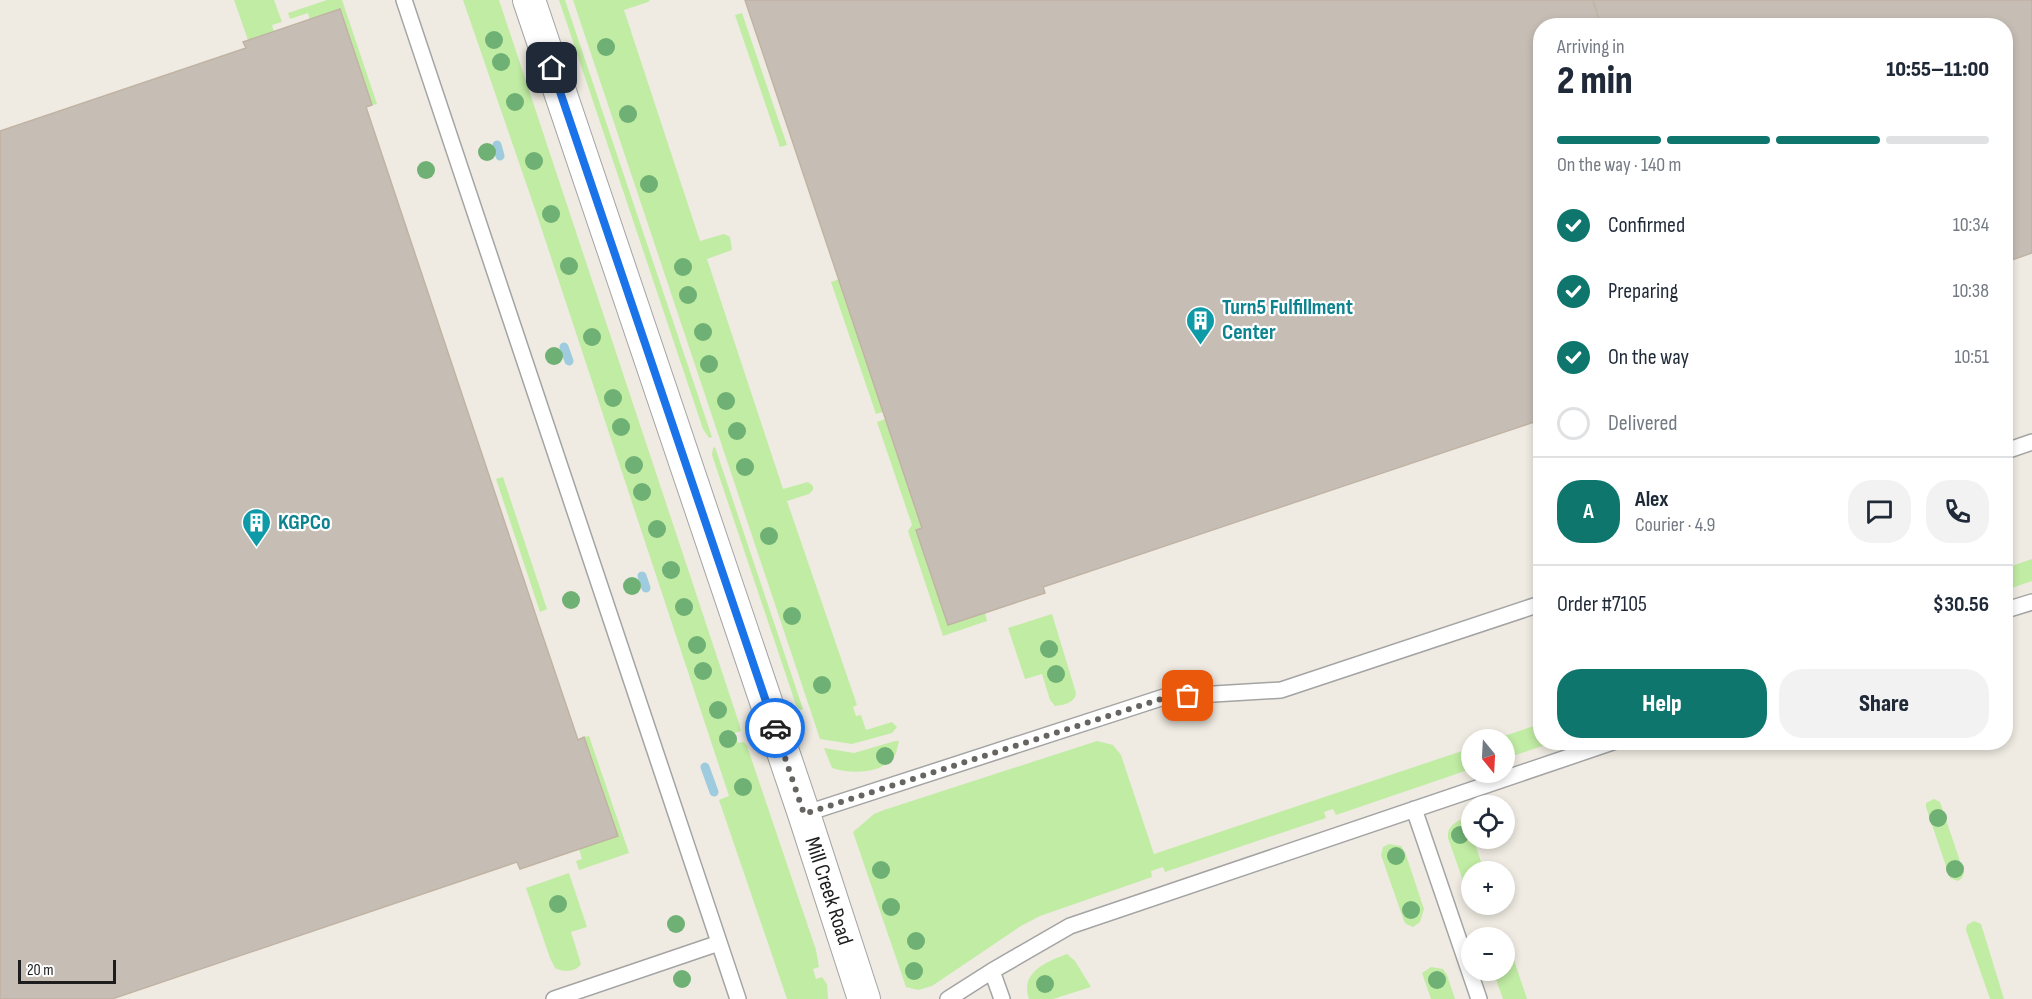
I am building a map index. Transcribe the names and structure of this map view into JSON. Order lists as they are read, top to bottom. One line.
{"streets":{"street":["Mill Creek Road"]},"places":{"building":["Turn5 Fulfillment Center","KGPCo"]},"scale_bar":"20 m","north":"bottom","page":{"heading":["2 min","Arriving in","10:55–11:00"],"panel":["Alex","Courier · 4.9","Order #7105","$30.56"],"bar":"On the way · 140 m","list":[["Confirmed","10:34"],["Preparing","10:38"],["On the way","10:51"],"Delivered"],"round":"A","buttons":["Help","Share"],"map_buttons":["+","−"],"scale":"20 m"}}
